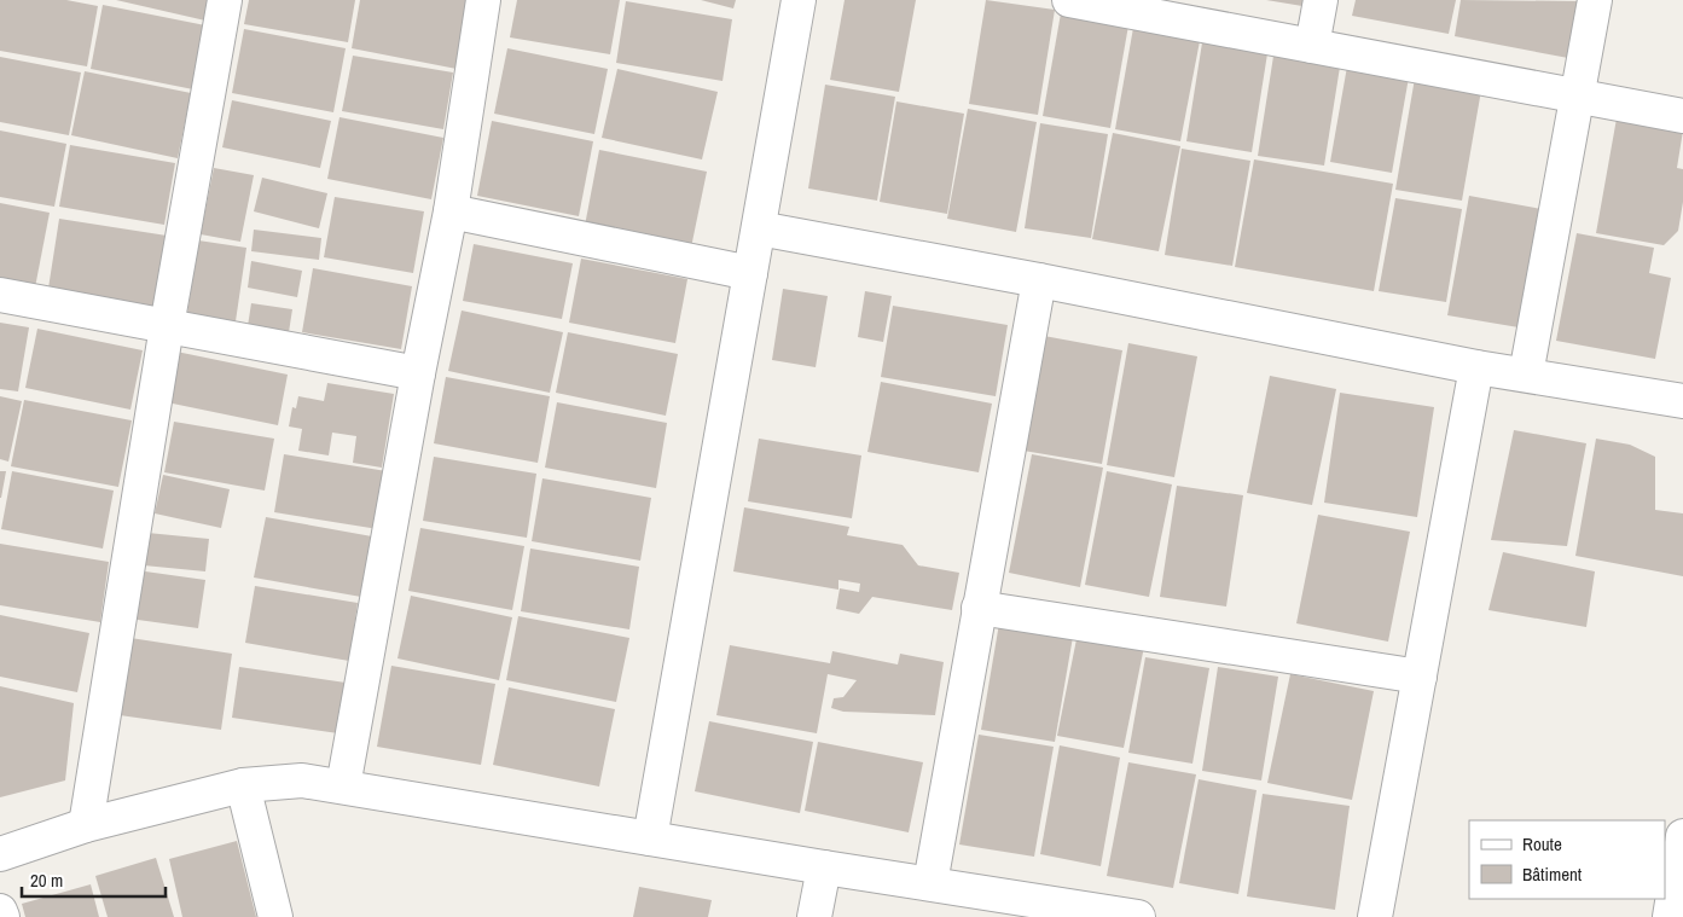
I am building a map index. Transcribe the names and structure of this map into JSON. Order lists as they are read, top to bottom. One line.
{"legend":["Route","Bâtiment"],"scale_bar":"20 m"}
